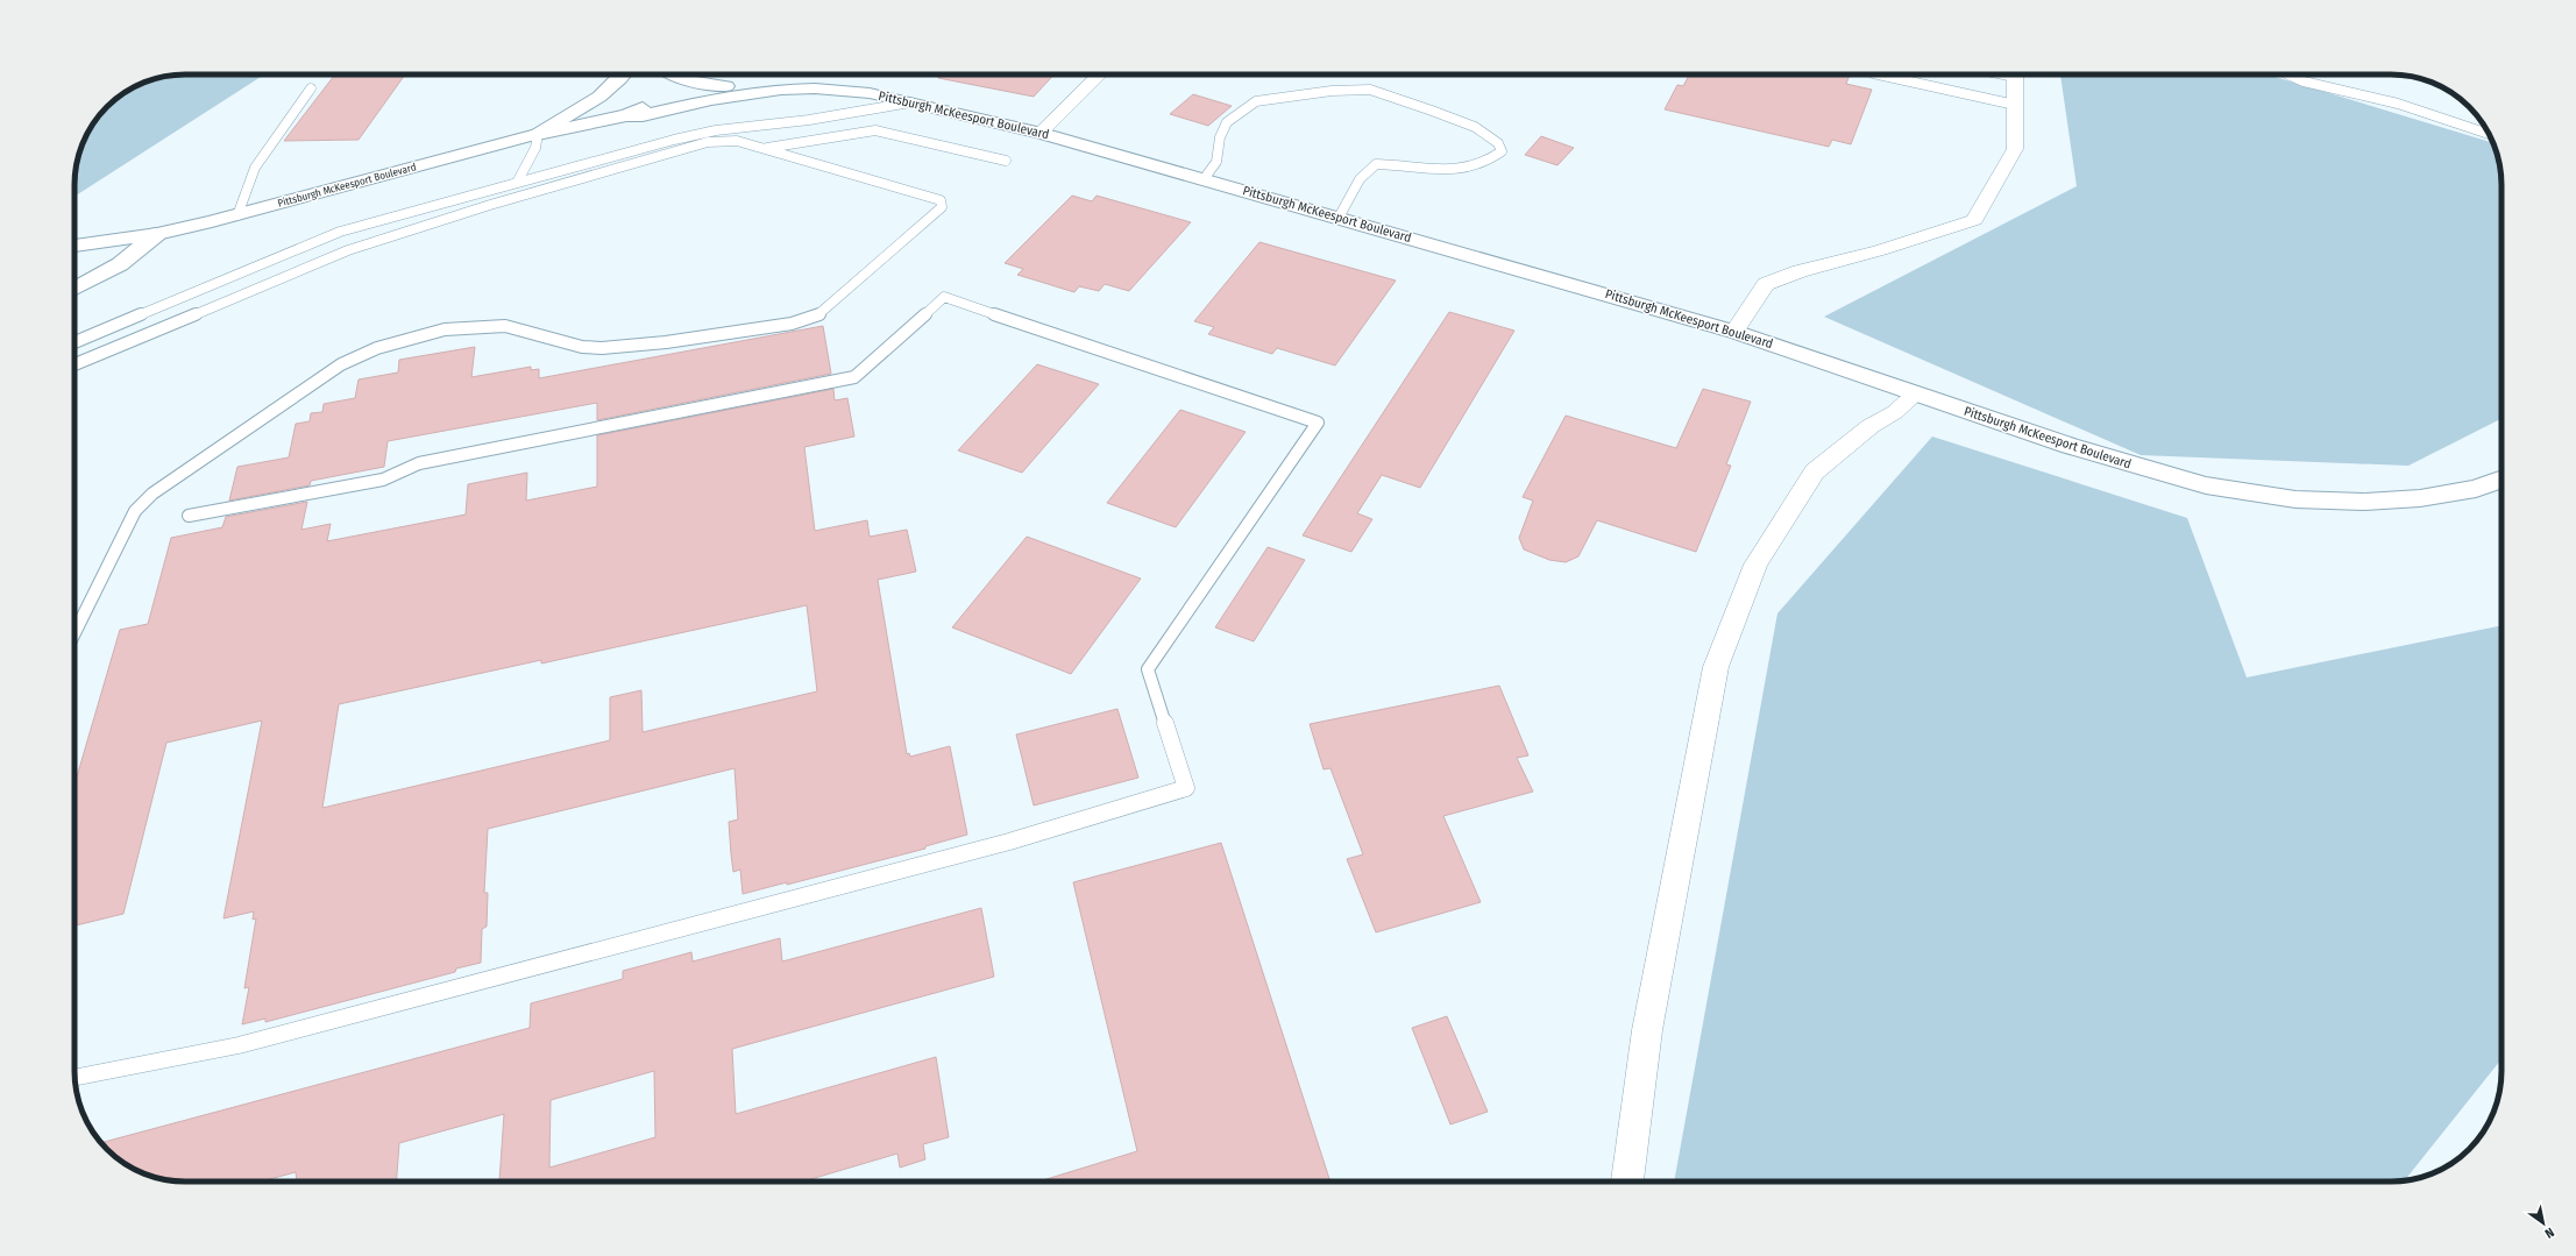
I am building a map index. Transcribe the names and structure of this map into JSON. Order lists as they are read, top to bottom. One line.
{"streets":{"main road":["Pittsburgh McKeesport Boulevard"]},"north":"bottom right"}
